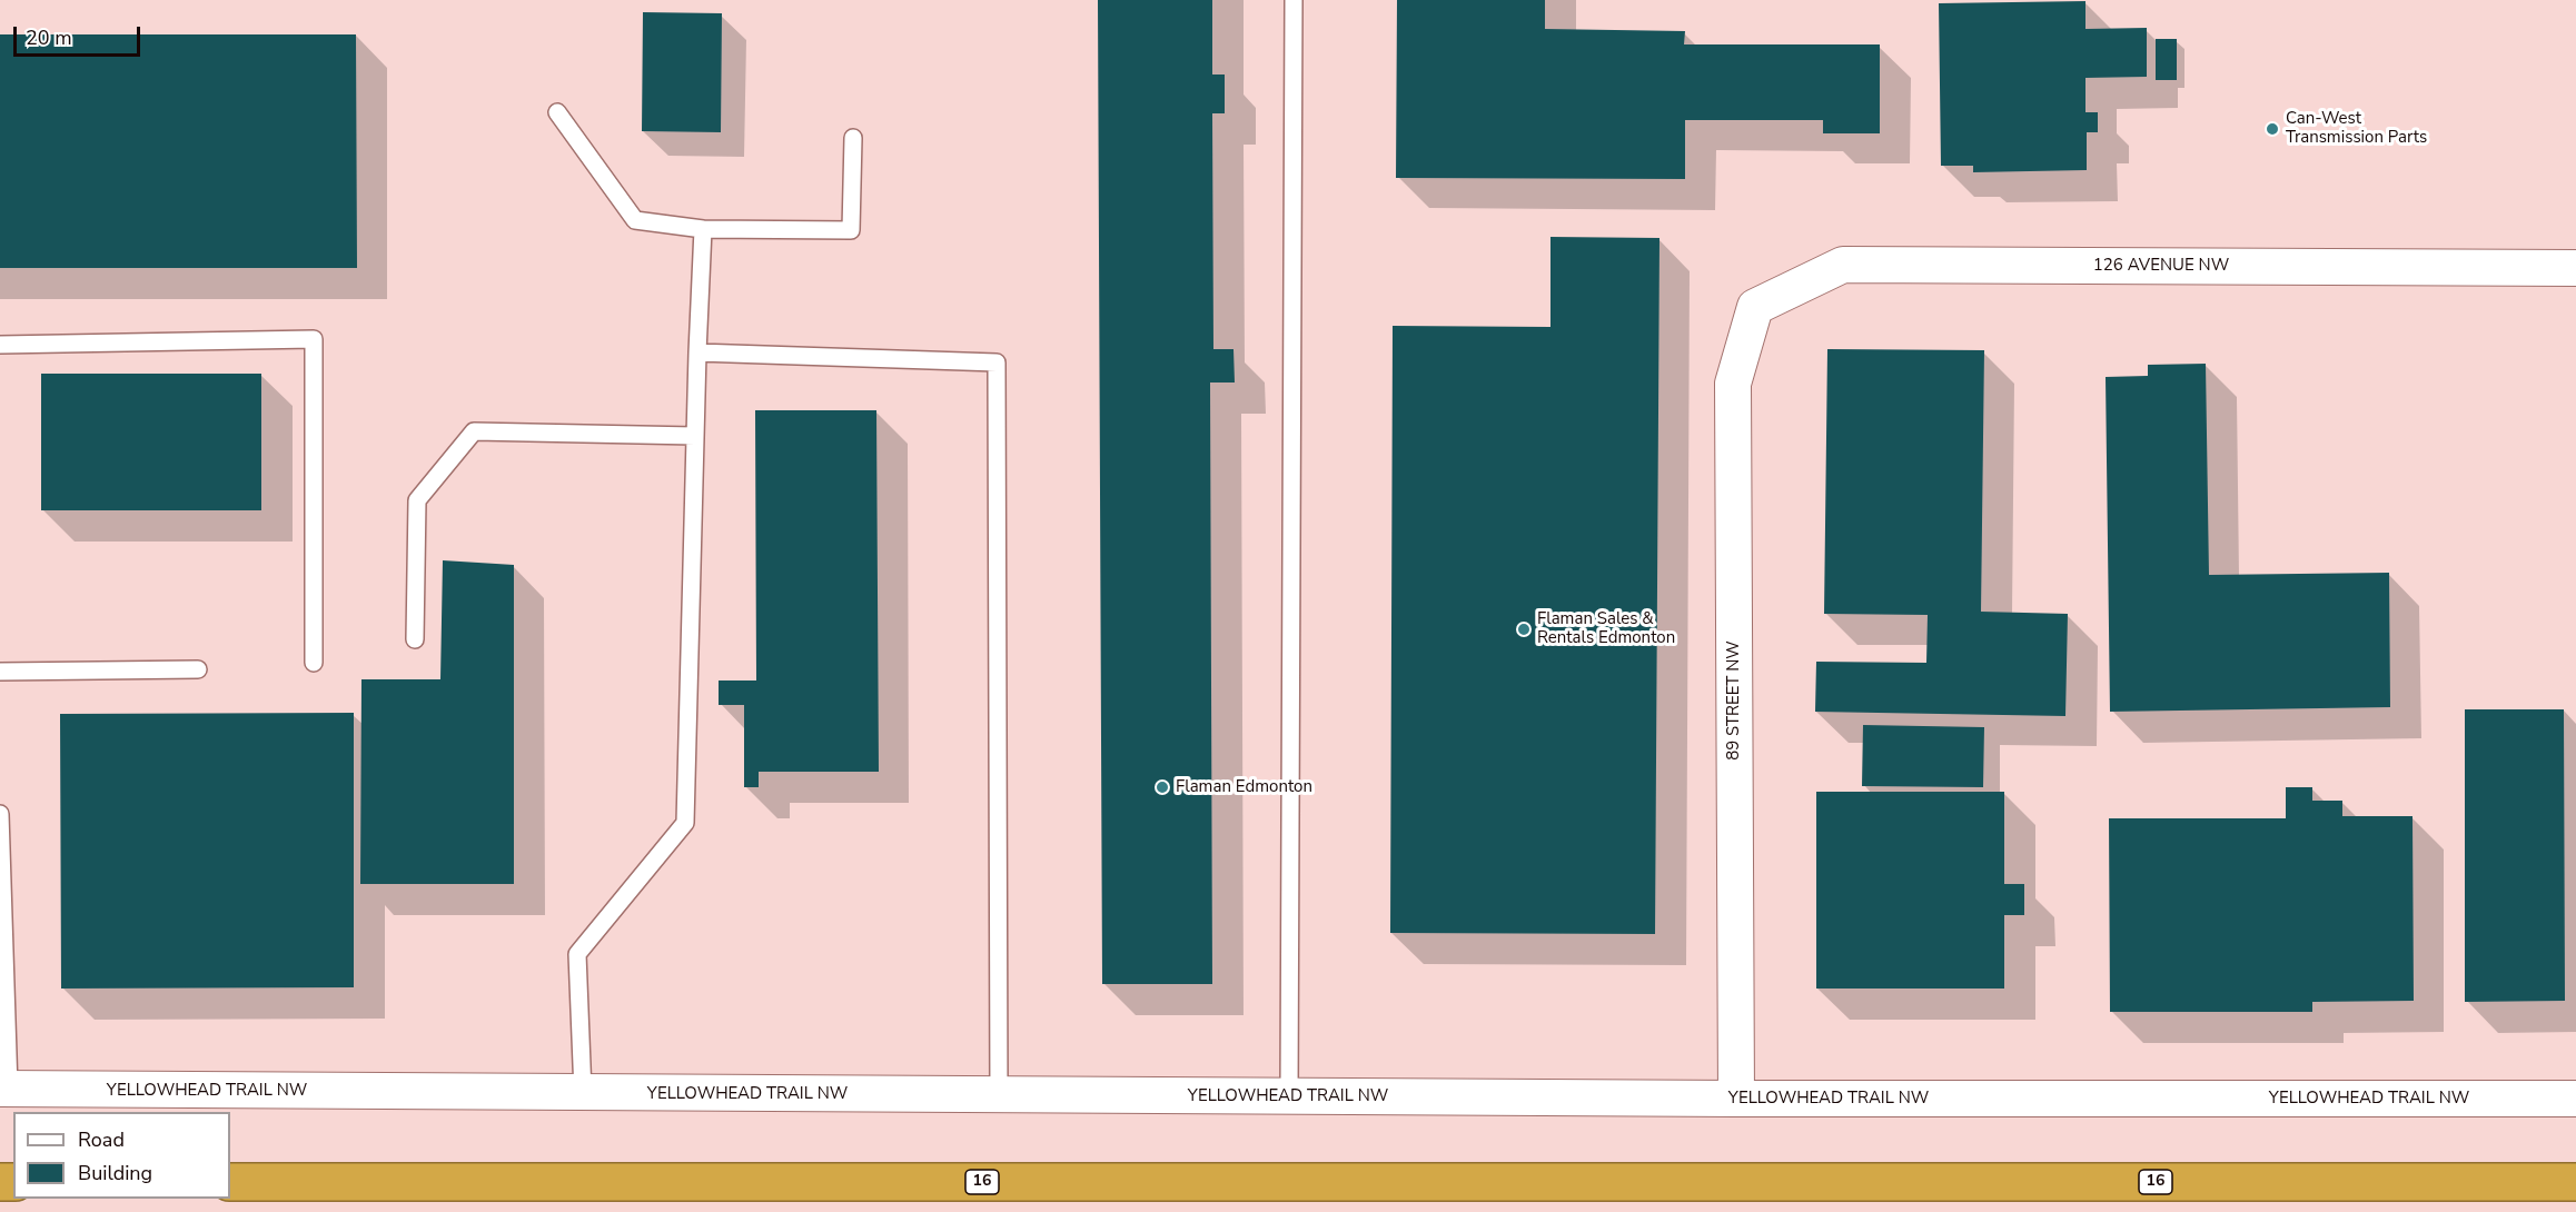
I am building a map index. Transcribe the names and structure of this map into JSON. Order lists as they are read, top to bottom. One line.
{"streets":{"highway":["16"],"street":["126 AVENUE NW","89 STREET NW","YELLOWHEAD TRAIL NW"]},"crossings":[["126 AVENUE NW","89 STREET NW"],["89 STREET NW","YELLOWHEAD TRAIL NW"]],"places":["Can-West Transmission Parts","Flaman Sales & Rentals Edmonton","Flaman Edmonton"],"legend":["Road","Building"],"scale_bar":"20 m"}
